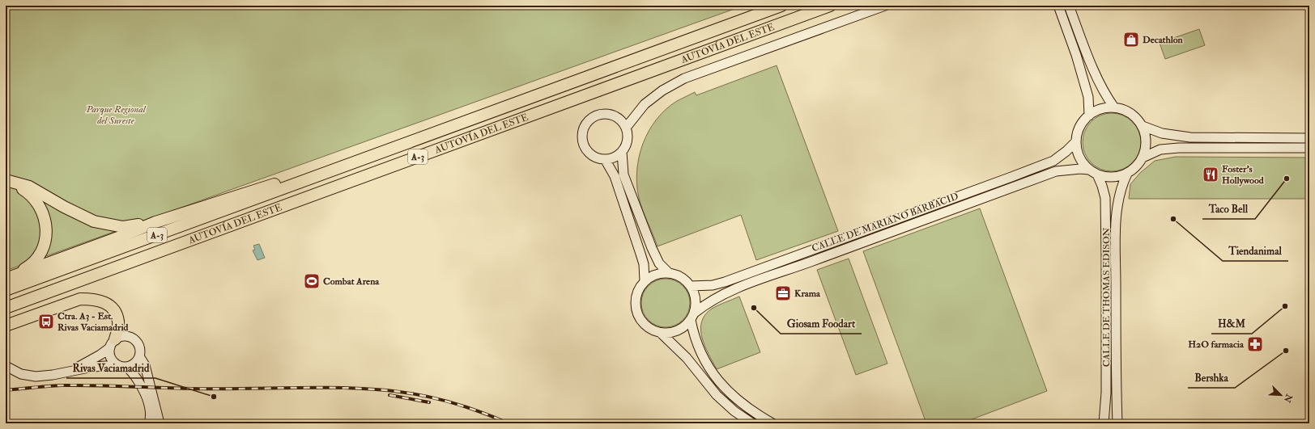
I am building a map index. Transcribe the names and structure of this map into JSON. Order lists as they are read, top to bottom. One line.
{"streets":{"highway":["AUTOVÍA DEL ESTE","A-3"],"street":["CALLE DE MARIANO BARBACID","CALLE DE THOMAS EDISON"]},"crossings":[["CALLE DE MARIANO BARBACID","CALLE DE THOMAS EDISON"]],"parks":["Parque Regional del Sureste"],"places":{"shop":["Decathlon"],"restaurant":["Foster's Hollywood"],"other":["Taco Bell","Tiendanimal","H&M","Giosam Foodart","Bershka","Rivas Vaciamadrid"],"sports":["Combat Arena"],"office":["Krama"],"bus stop":["Ctra. A3 - Est. Rivas Vaciamadrid"],"pharmacy":["H2O farmacia"]},"north":"bottom right"}
